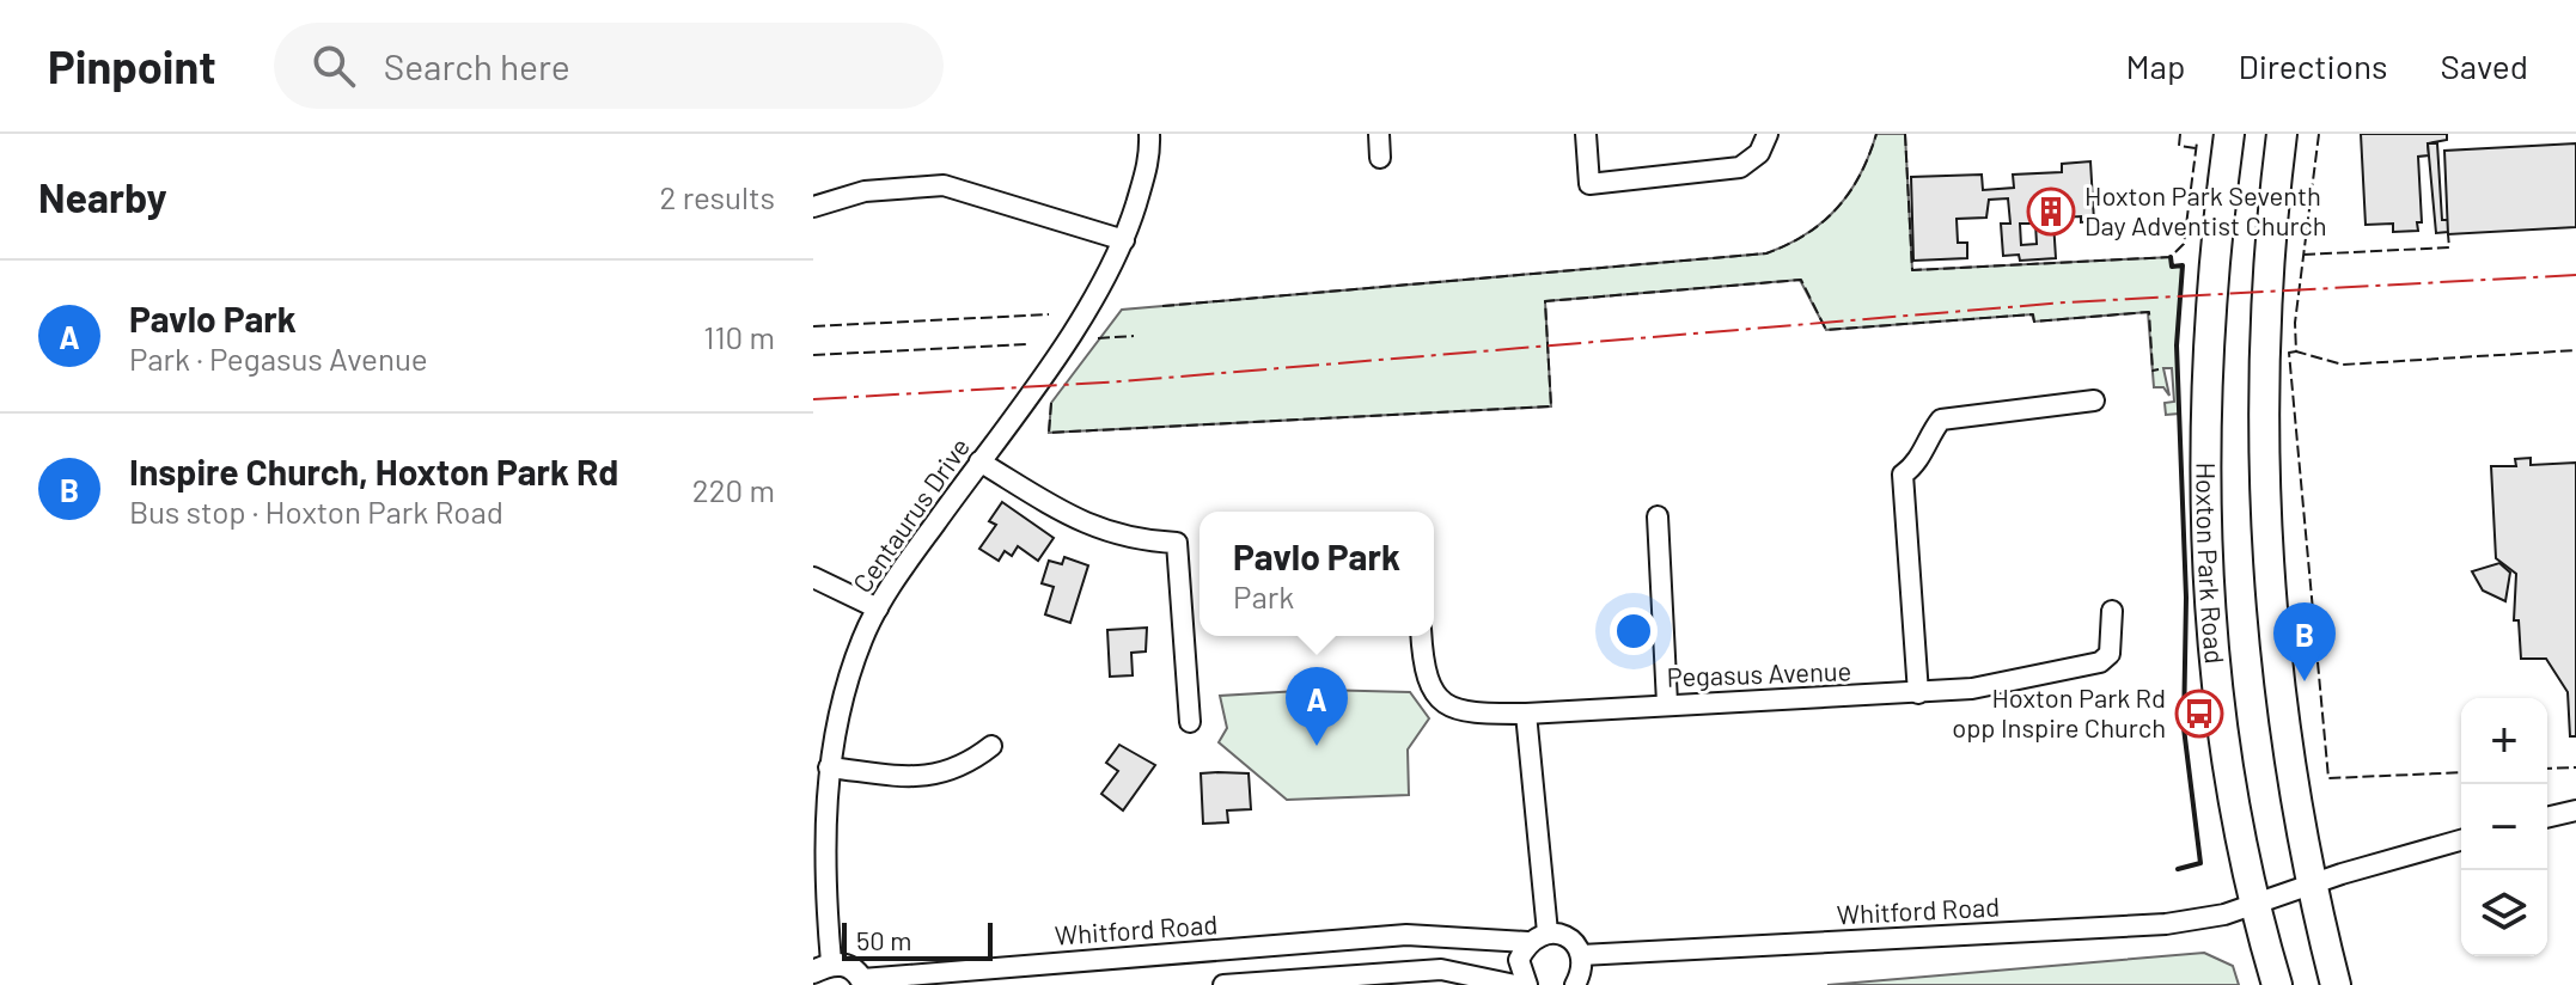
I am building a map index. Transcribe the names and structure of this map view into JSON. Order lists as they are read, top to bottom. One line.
{"streets":{"main road":["Hoxton Park Road"],"street":["Centaurus Drive","Pegasus Avenue","Whitford Road"]},"crossings":[["Hoxton Park Road","Whitford Road"]],"places":{"building":["Hoxton Park Seventh Day Adventist Church"],"bus stop":["Hoxton Park Rd opp Inspire Church"]},"scale_bar":"50 m","page":{"header":"Pinpoint","search":"Search here","nav":["Map","Directions","Saved"],"heading":["Nearby","2 results"],"list":[{"mark":"A","name":"Pavlo Park","note":"Park · Pegasus Avenue","value":"110 m"},{"mark":"B","name":"Inspire Church, Hoxton Park Rd","note":"Bus stop · Hoxton Park Road","value":"220 m"}],"popup":["Pavlo Park","Park"],"pins":["B","A"],"map_buttons":["+","−"],"scale":"50 m"}}
